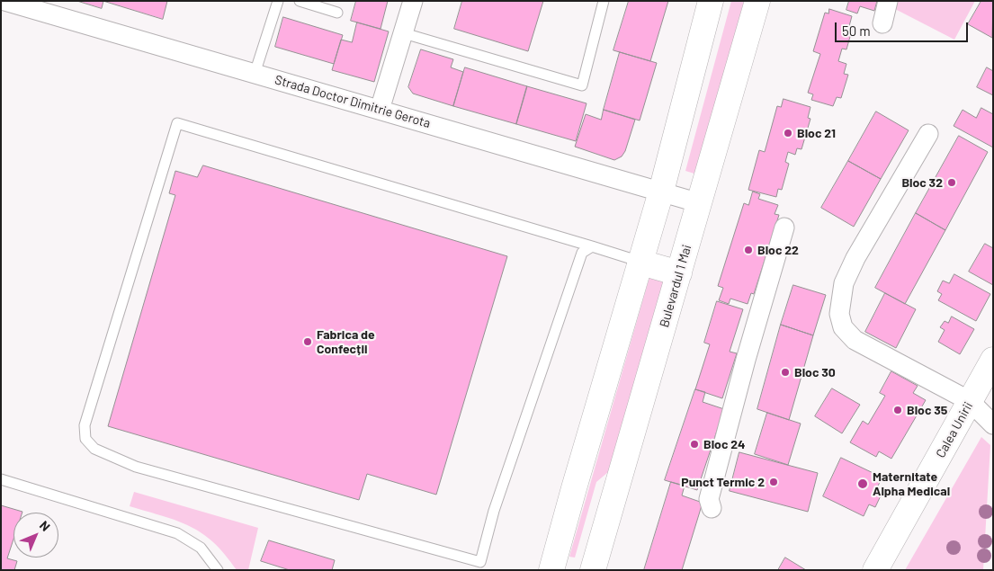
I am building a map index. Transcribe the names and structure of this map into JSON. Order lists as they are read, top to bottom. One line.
{"streets":{"main road":["Bulevardul 1 Mai","Calea Unirii"],"street":["Strada Doctor Dimitrie Gerota"]},"crossings":[["Strada Doctor Dimitrie Gerota","Bulevardul 1 Mai"]],"places":["Bloc 21","Bloc 32","Bloc 22","Fabrica de Confecții","Bloc 30","Bloc 35","Bloc 24","Punct Termic 2","Maternitate Alpha Medical"],"scale_bar":"50 m","north":"top right"}
